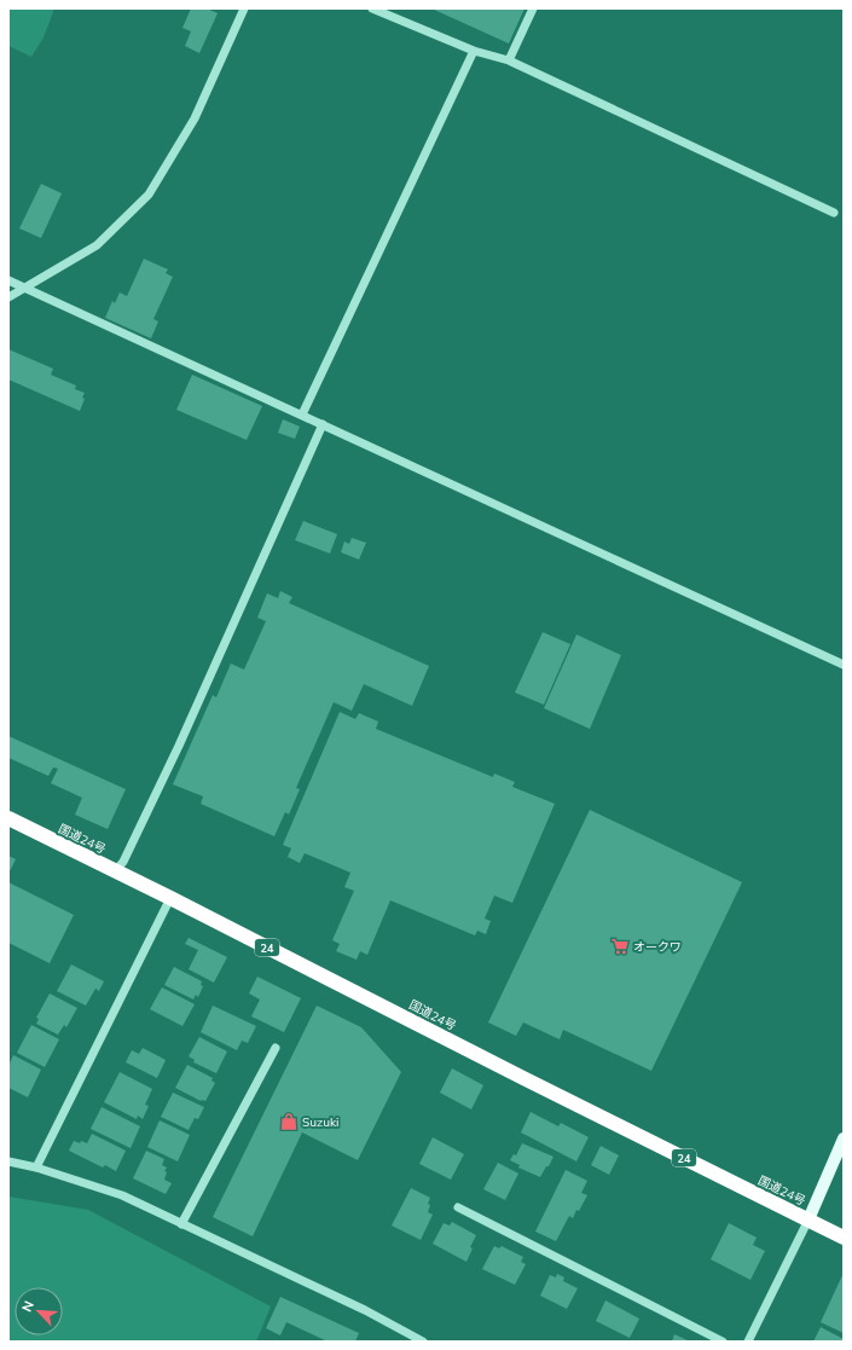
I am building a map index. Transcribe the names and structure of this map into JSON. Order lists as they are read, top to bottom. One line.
{"streets":{"highway":["国道24号","24"]},"places":{"supermarket":["オークワ"],"shop":["Suzuki"]},"north":"top left"}
